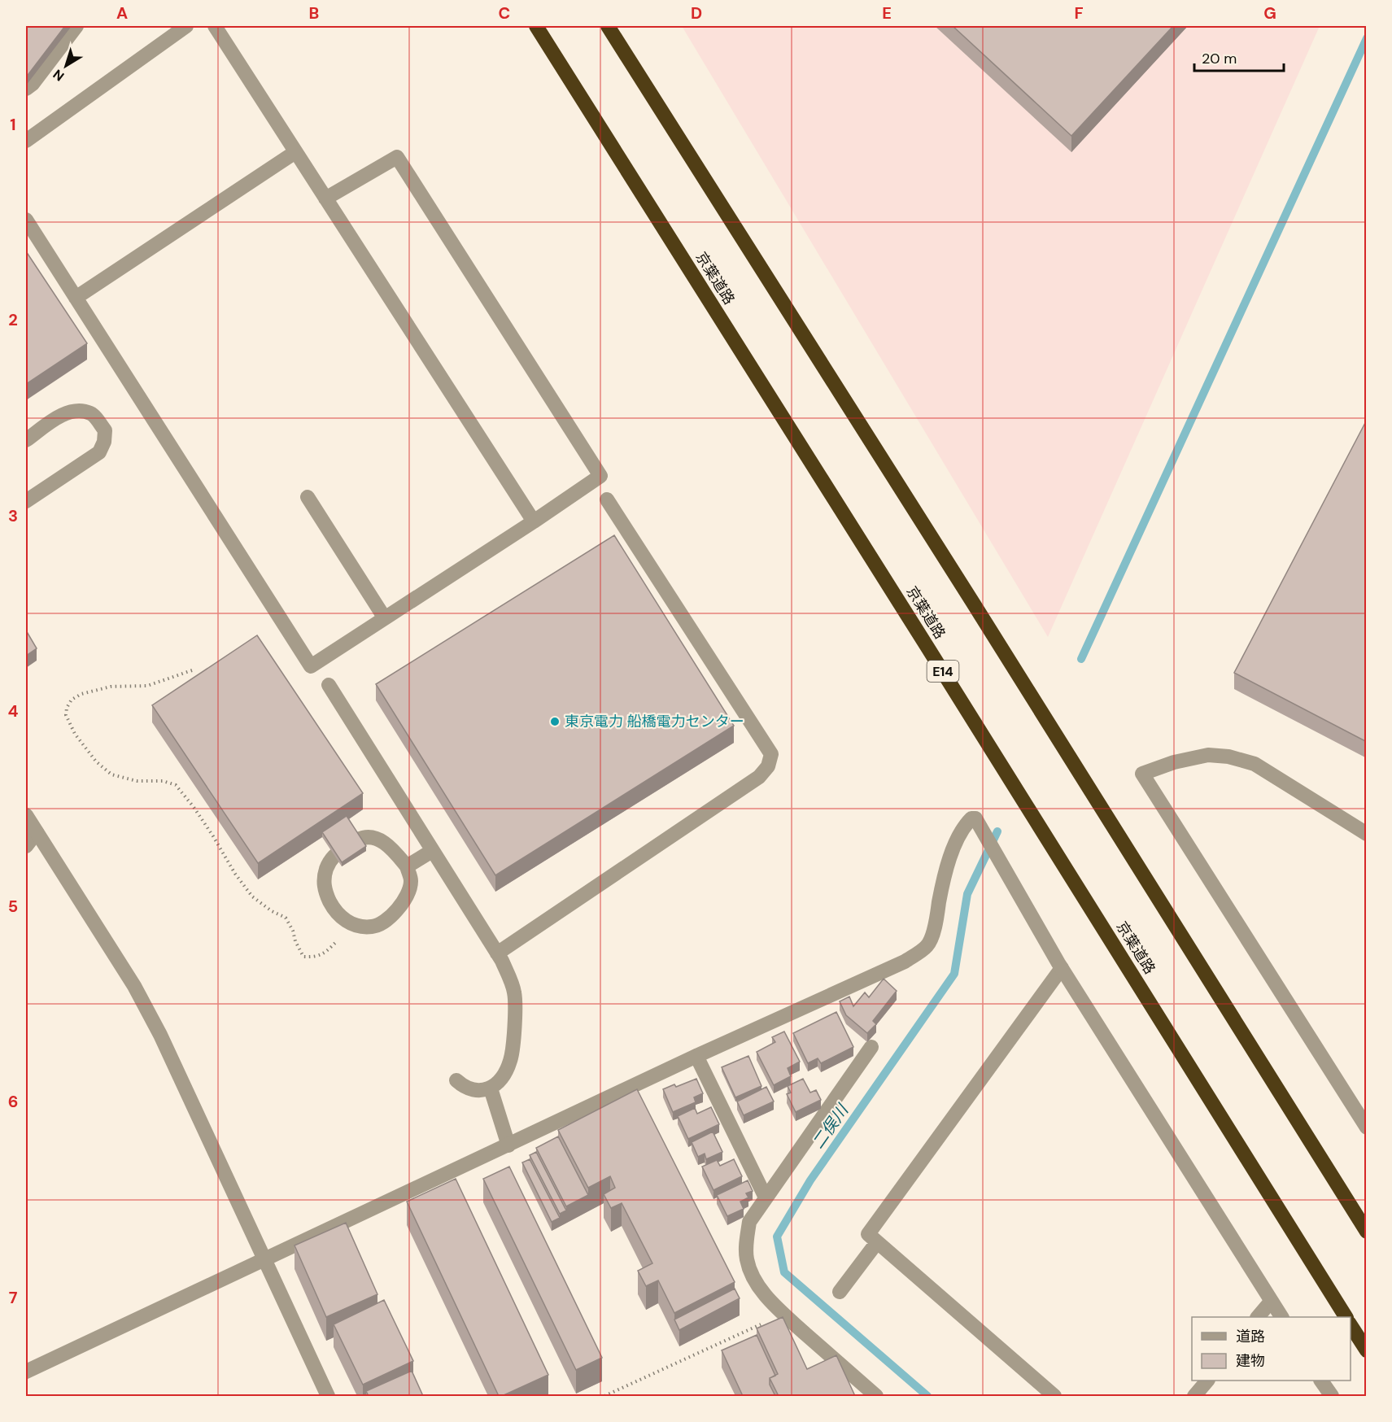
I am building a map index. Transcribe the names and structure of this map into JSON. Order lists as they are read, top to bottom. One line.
{"streets":{"highway":["京葉道路","E14"]},"water":["二俣川"],"places":["東京電力 船橋電力センター"],"legend":["道路","建物"],"scale_bar":"20 m","north":"bottom left","grid":{"columns":["A","B","C","D","E","F","G"],"rows":["1","2","3","4","5","6","7"]}}
